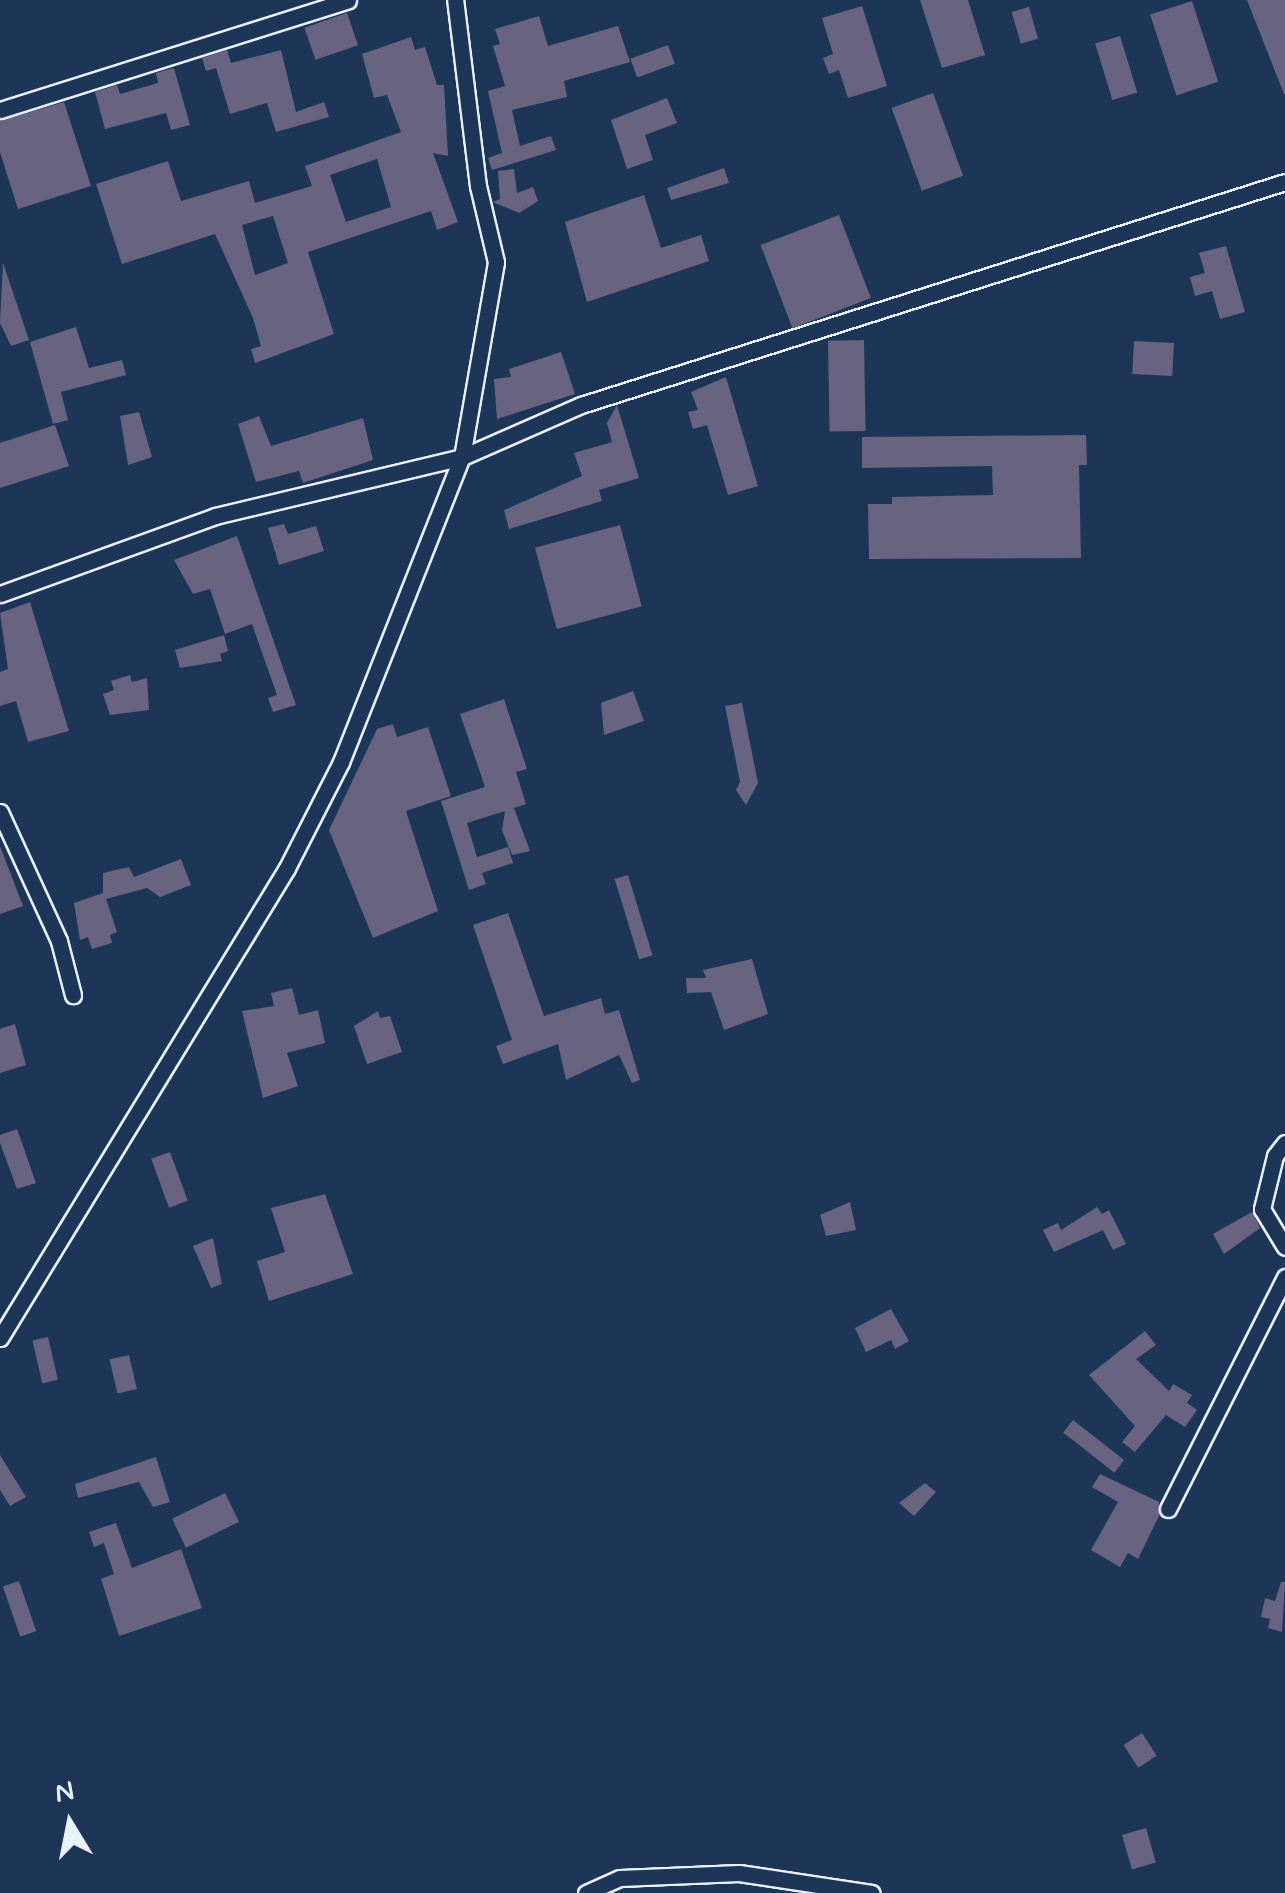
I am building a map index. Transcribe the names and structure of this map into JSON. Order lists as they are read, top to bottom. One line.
{"north":"top"}
